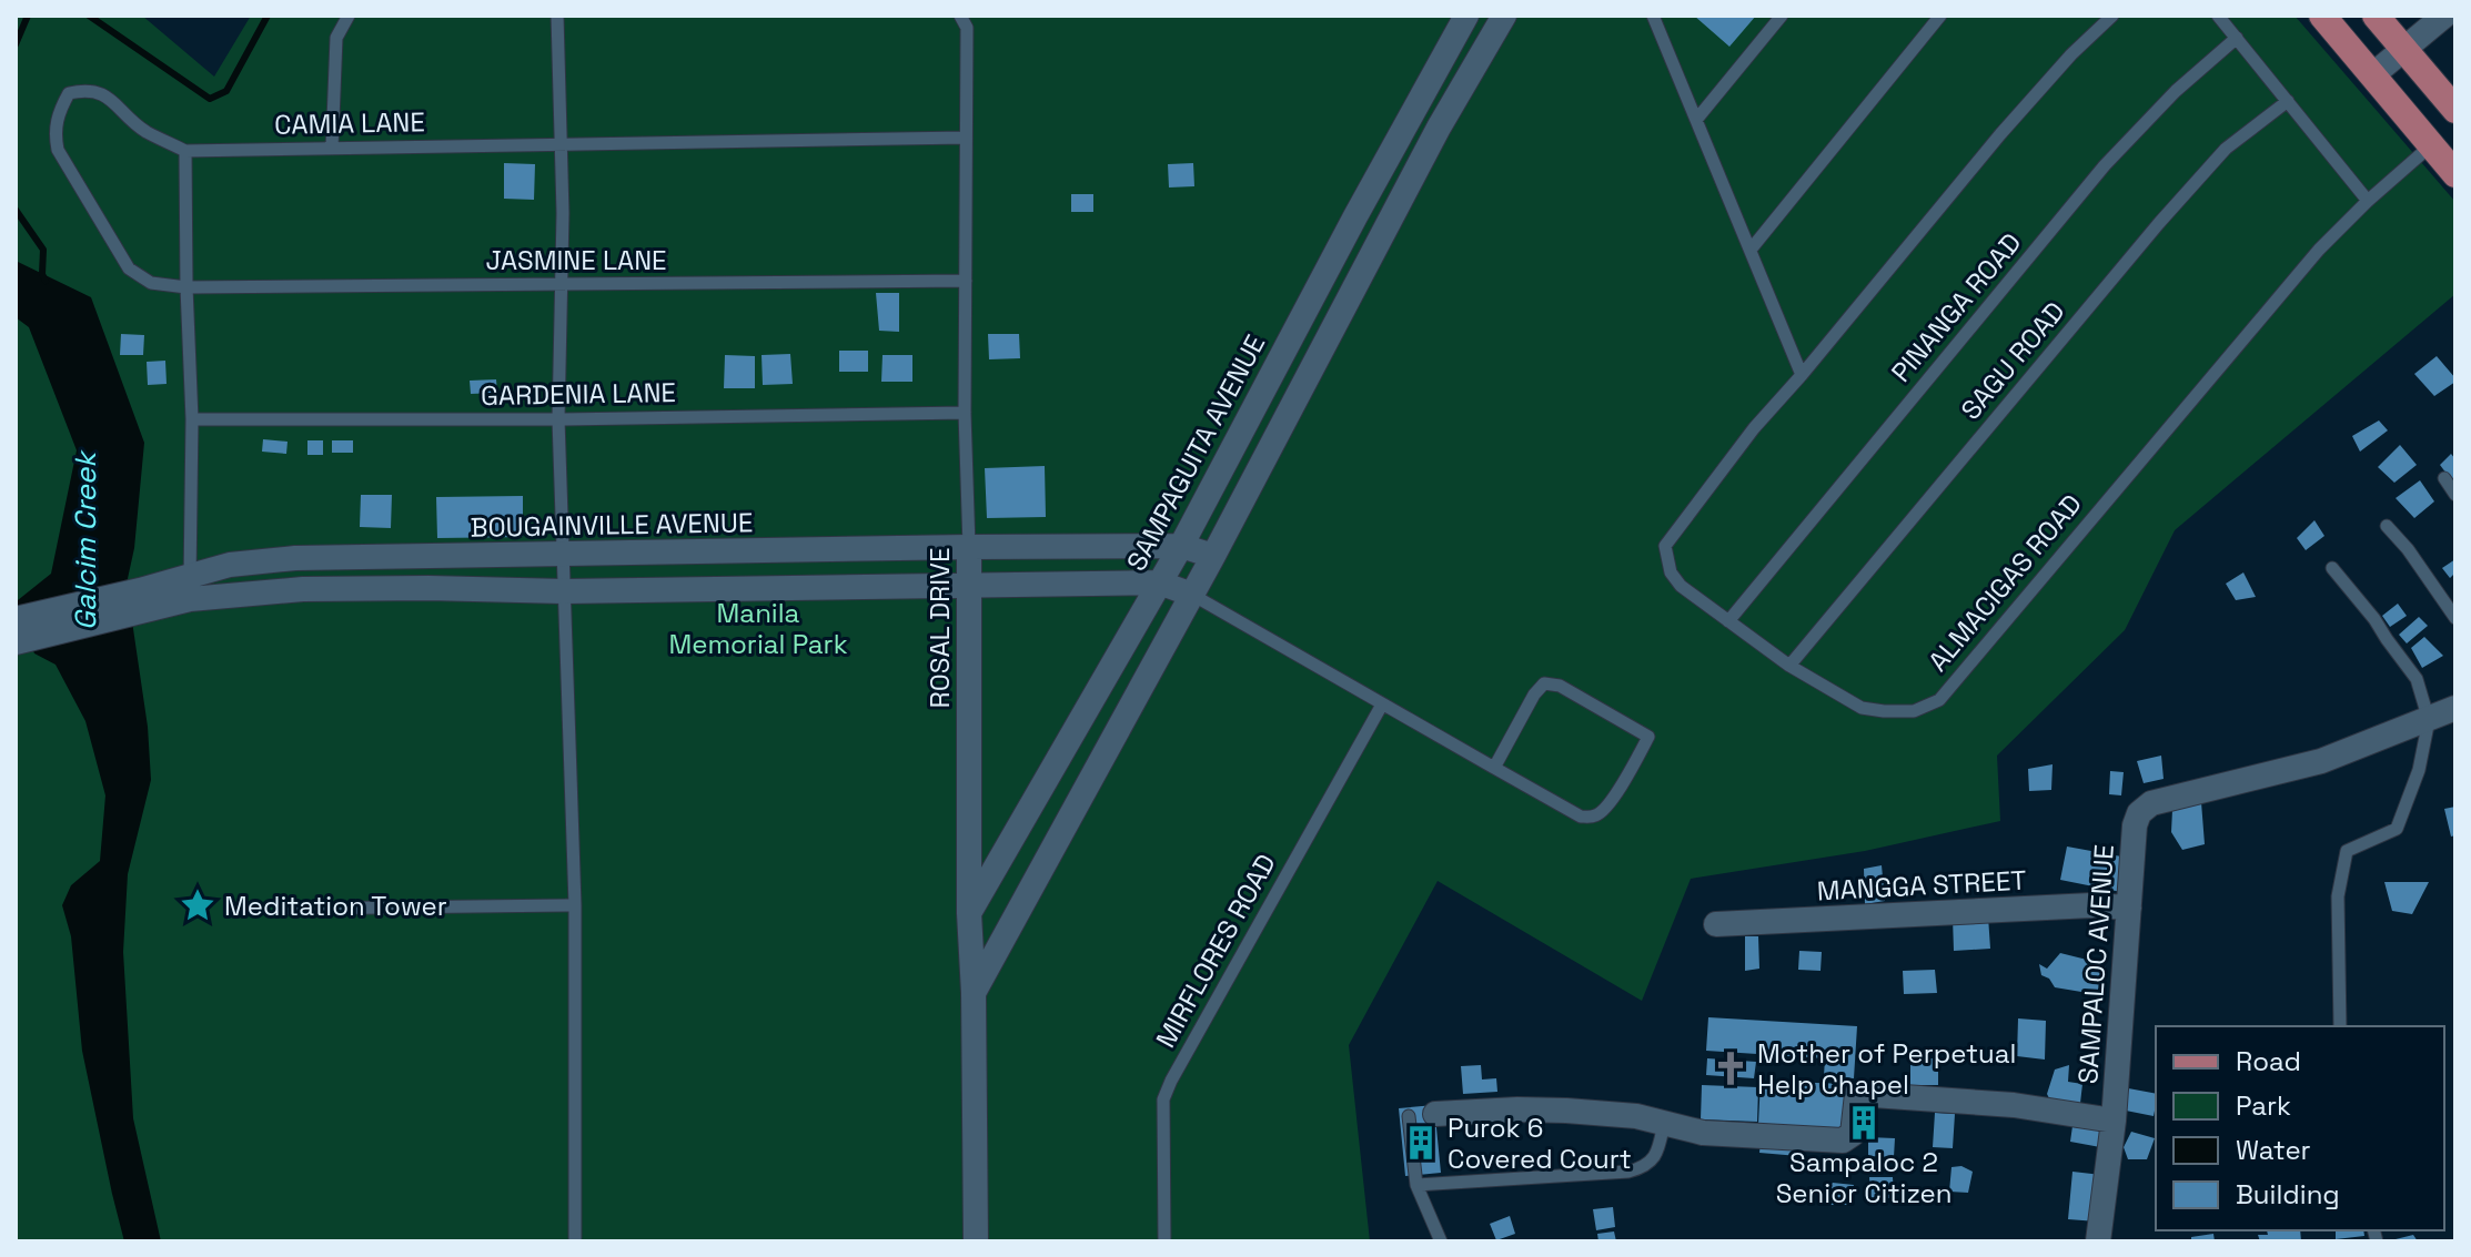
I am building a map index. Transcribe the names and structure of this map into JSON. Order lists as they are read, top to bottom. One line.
{"streets":{"street":["SAMPAGUITA AVENUE","BOUGAINVILLE AVENUE","ROSAL DRIVE","MANGGA STREET","SAMPALOC AVENUE"],"lane":["CAMIA LANE","JASMINE LANE","PINANGA ROAD","SAGU ROAD","GARDENIA LANE","ALMACIGAS ROAD","MIRFLORES ROAD"]},"crossings":[["CAMIA LANE","JASMINE LANE"],["CAMIA LANE","ROSAL DRIVE"],["JASMINE LANE","ROSAL DRIVE"],["PINANGA ROAD","ALMACIGAS ROAD"],["SAGU ROAD","ALMACIGAS ROAD"],["GARDENIA LANE","ROSAL DRIVE"],["SAMPAGUITA AVENUE","BOUGAINVILLE AVENUE"],["SAMPAGUITA AVENUE","ROSAL DRIVE"],["BOUGAINVILLE AVENUE","ROSAL DRIVE"],["MANGGA STREET","SAMPALOC AVENUE"]],"water":["Galcim Creek"],"parks":["Manila Memorial Park"],"places":{"place":["Meditation Tower"],"church":["Mother of Perpetual Help Chapel"],"building":["Sampaloc 2 Senior Citizen","Purok 6 Covered Court"]},"legend":["Road","Park","Water","Building"]}
